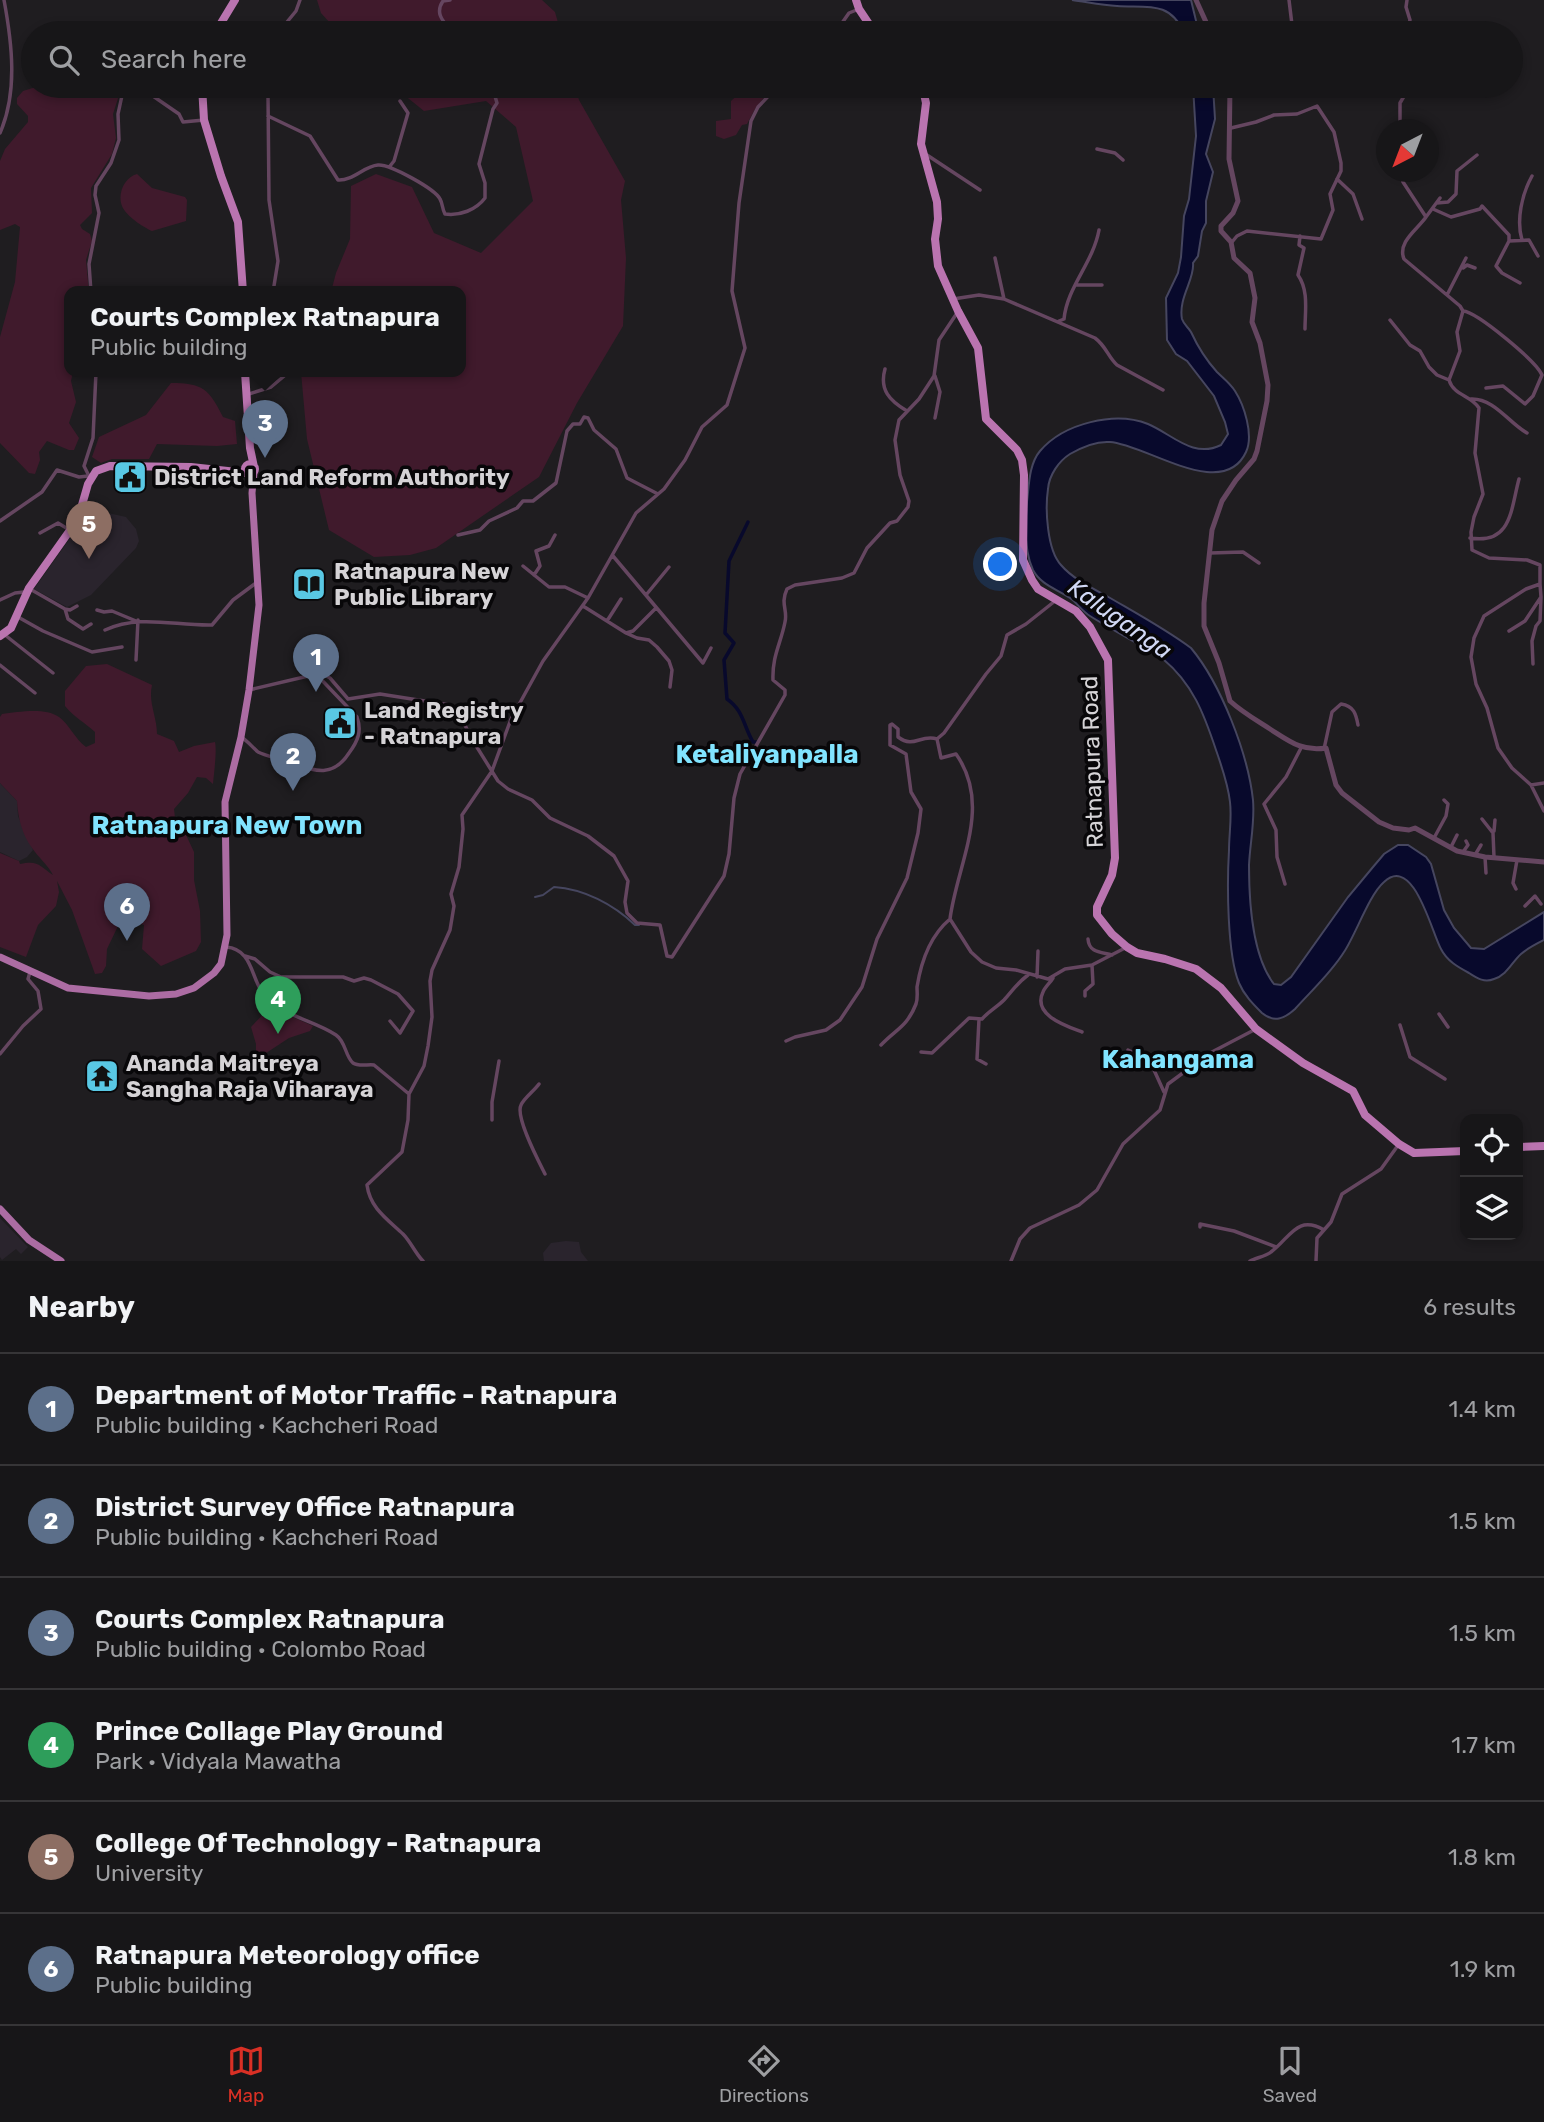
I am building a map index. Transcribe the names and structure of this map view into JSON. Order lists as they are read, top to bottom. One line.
{"streets":{"highway":["Ratnapura Road"]},"districts":["Ketaliyanpalla","Ratnapura New Town","Kahangama"],"water":["Kaluganga"],"places":{"public building":["District Land Reform Authority","Land Registry - Ratnapura"],"library":["Ratnapura New Public Library"],"temple":["Ananda Maitreya Sangha Raja Viharaya"]},"north":"bottom left","page":{"search":"Search here","popup":["Courts Complex Ratnapura","Public building"],"pins":["3","5","1","2","6","4"],"heading":["Nearby","6 results"],"list":[{"mark":"1","name":"Department of Motor Traffic - Ratnapura","note":"Public building · Kachcheri Road","value":"1.4 km"},{"mark":"2","name":"District Survey Office Ratnapura","note":"Public building · Kachcheri Road","value":"1.5 km"},{"mark":"3","name":"Courts Complex Ratnapura","note":"Public building · Colombo Road","value":"1.5 km"},{"mark":"4","name":"Prince Collage Play Ground","note":"Park · Vidyala Mawatha","value":"1.7 km"},{"mark":"5","name":"College Of Technology - Ratnapura","note":"University","value":"1.8 km"},{"mark":"6","name":"Ratnapura Meteorology office","note":"Public building","value":"1.9 km"}],"nav":["Map","Directions","Saved"]}}
